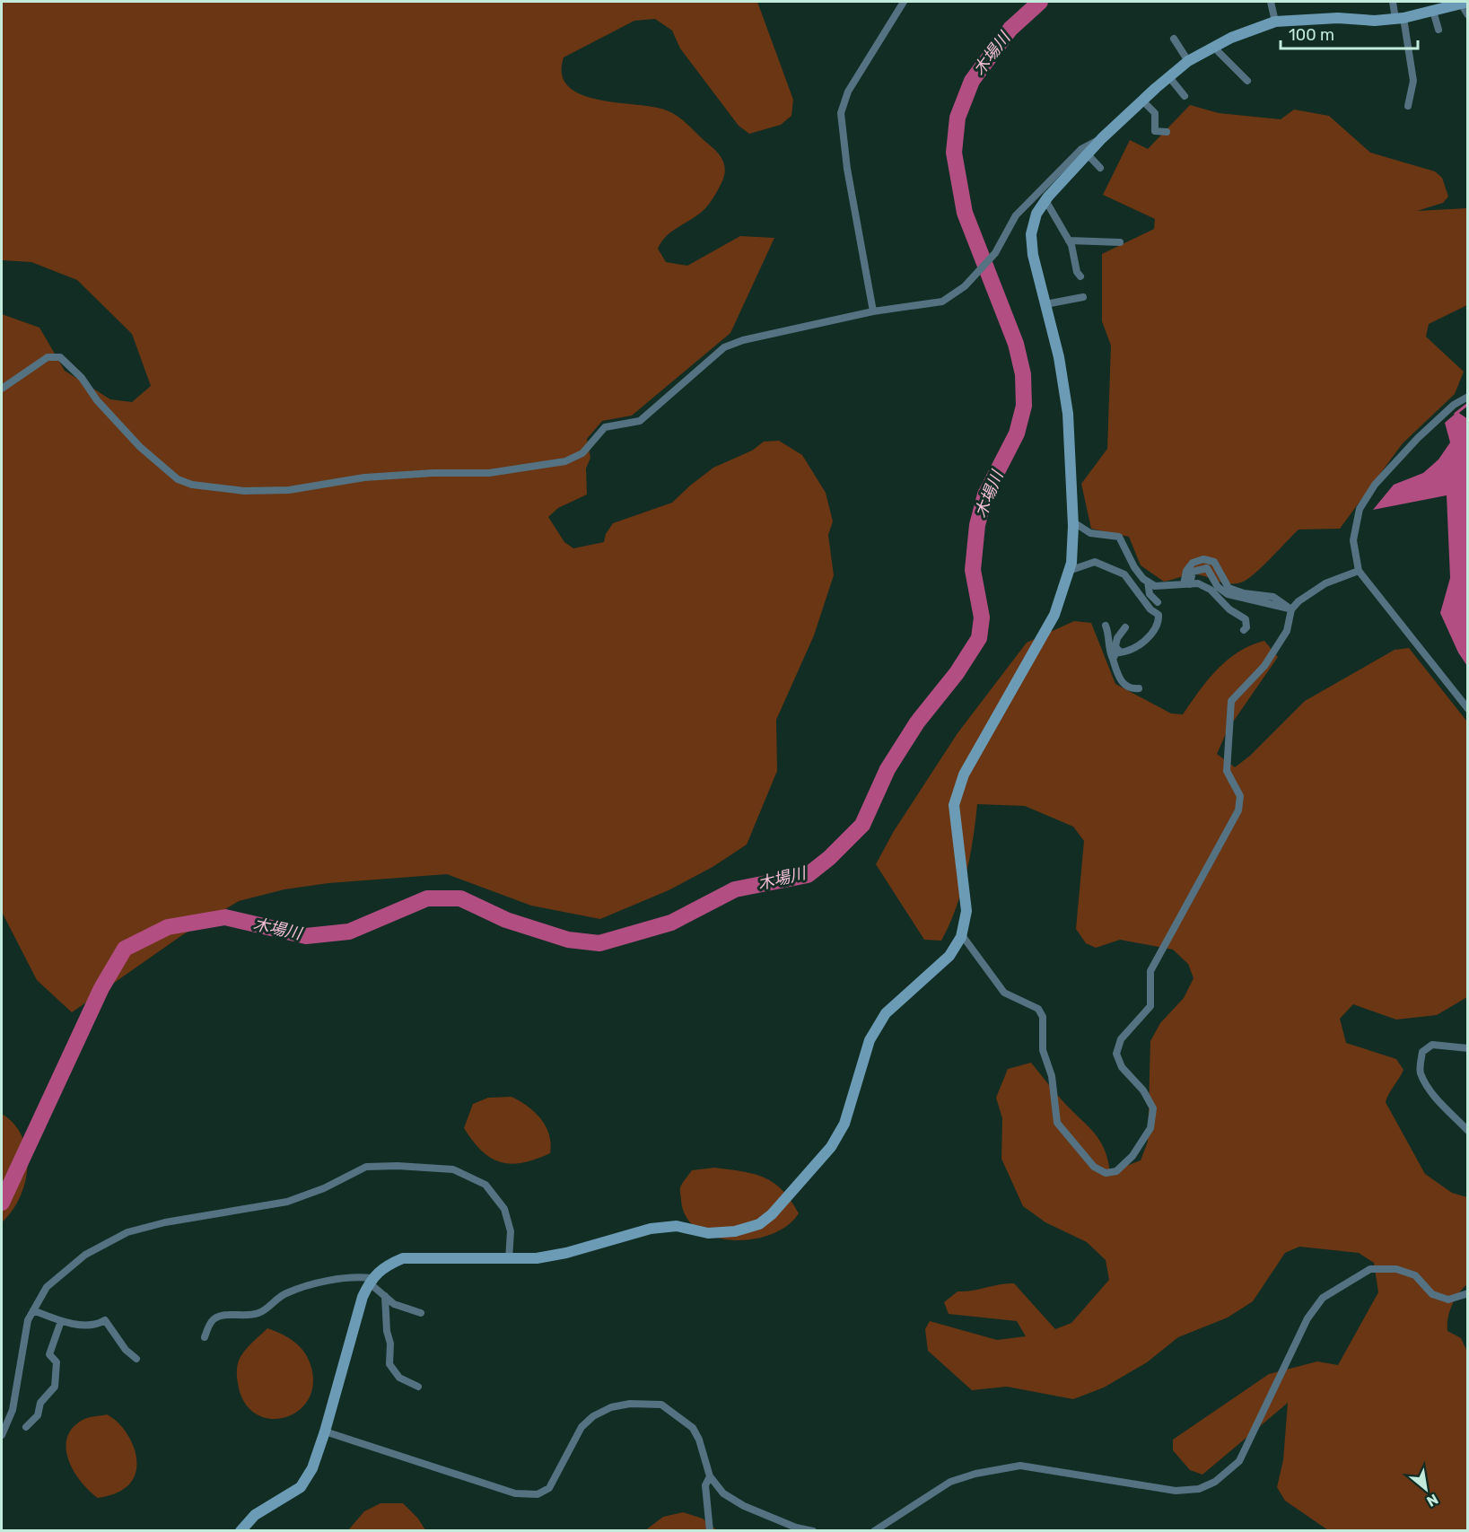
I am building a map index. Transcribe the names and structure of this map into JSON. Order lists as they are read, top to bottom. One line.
{"water":["木場川"],"scale_bar":"100 m","north":"bottom right"}
